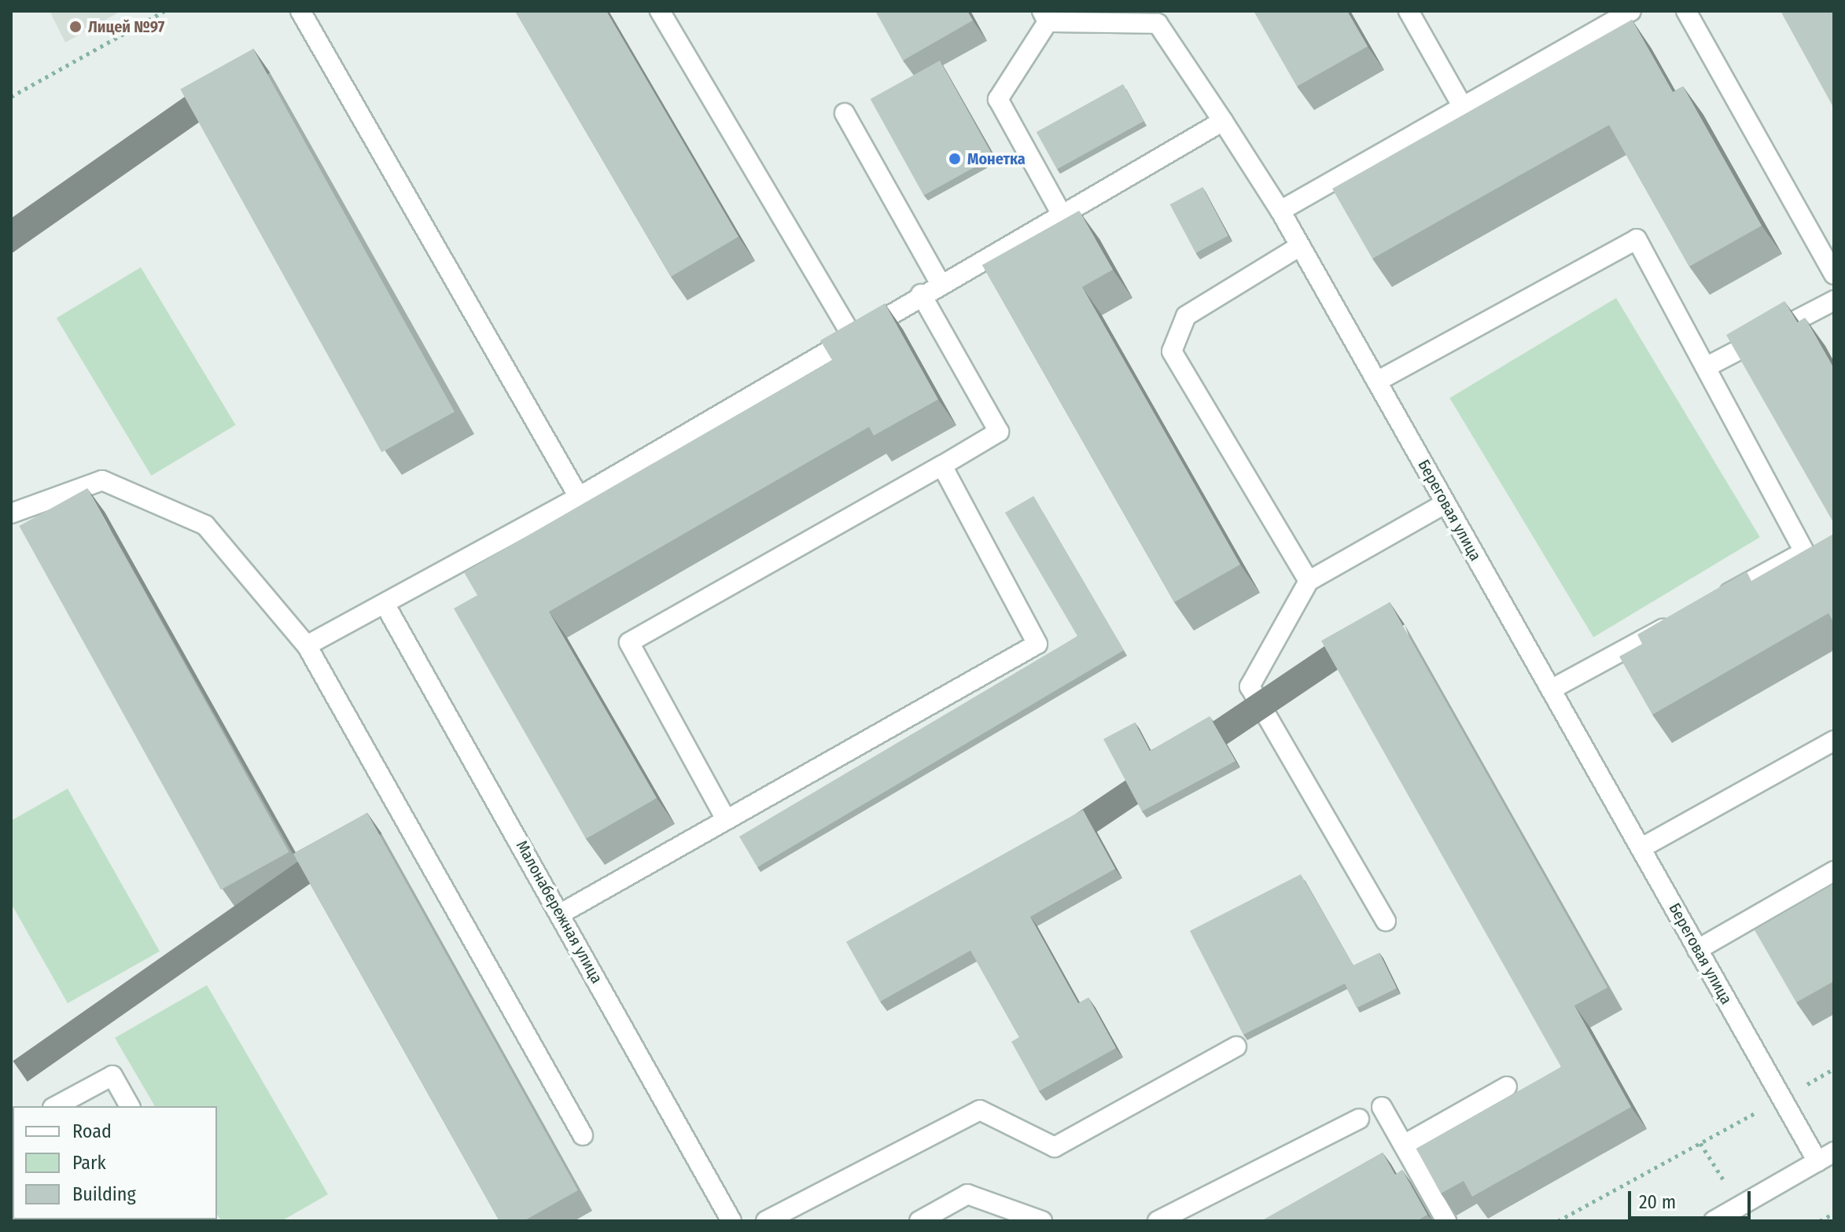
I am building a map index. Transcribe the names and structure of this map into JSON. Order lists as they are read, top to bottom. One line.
{"streets":{"street":["Береговая улица","Малонабережная улица"]},"places":["Лицей №97","Монетка"],"legend":["Road","Park","Building"],"scale_bar":"20 m"}
